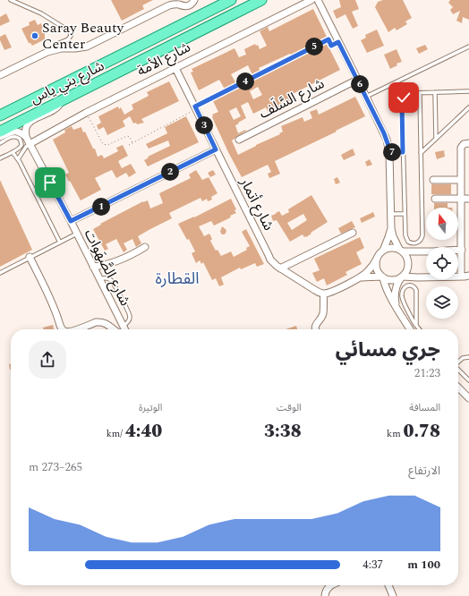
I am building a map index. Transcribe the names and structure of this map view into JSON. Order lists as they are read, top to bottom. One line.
{"streets":{"main road":["شارع بني ياس"],"street":["شارع الأمة","شارع السَّلَف","شارع أتمار","شارع الصَّهَوات"]},"crossings":[["شارع الأمة","شارع أتمار"],["شارع الأمة","شارع الصَّهَوات"]],"districts":["القطارة"],"places":["Saray Beauty Center"],"north":"top","page":{"pins":["5","4","6","3","7","2","1"],"heading":["جري مسائي","21:23"],"stats":[["المسافة","0.78 km"],["الوقت","3:38"],["الوتيرة","4:40 /km"]],"chart":["الارتفاع","265–273 m"],"list":[{"name":"100 m","note":"4:37"}]}}
